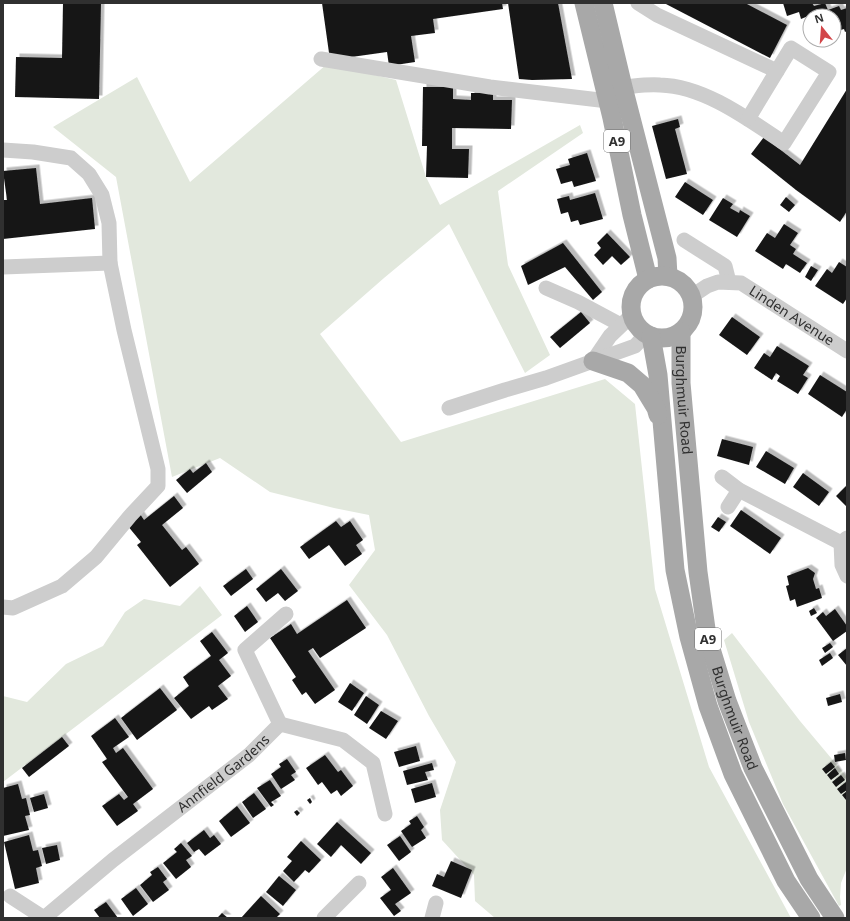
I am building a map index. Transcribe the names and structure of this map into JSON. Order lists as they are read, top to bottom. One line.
{"streets":{"main road":["A9","Burghmuir Road"],"street":["Linden Avenue","Annfield Gardens"]},"crossings":[["A9","Linden Avenue"],["A9","Burghmuir Road"],["Linden Avenue","Burghmuir Road"]],"north":"top"}
